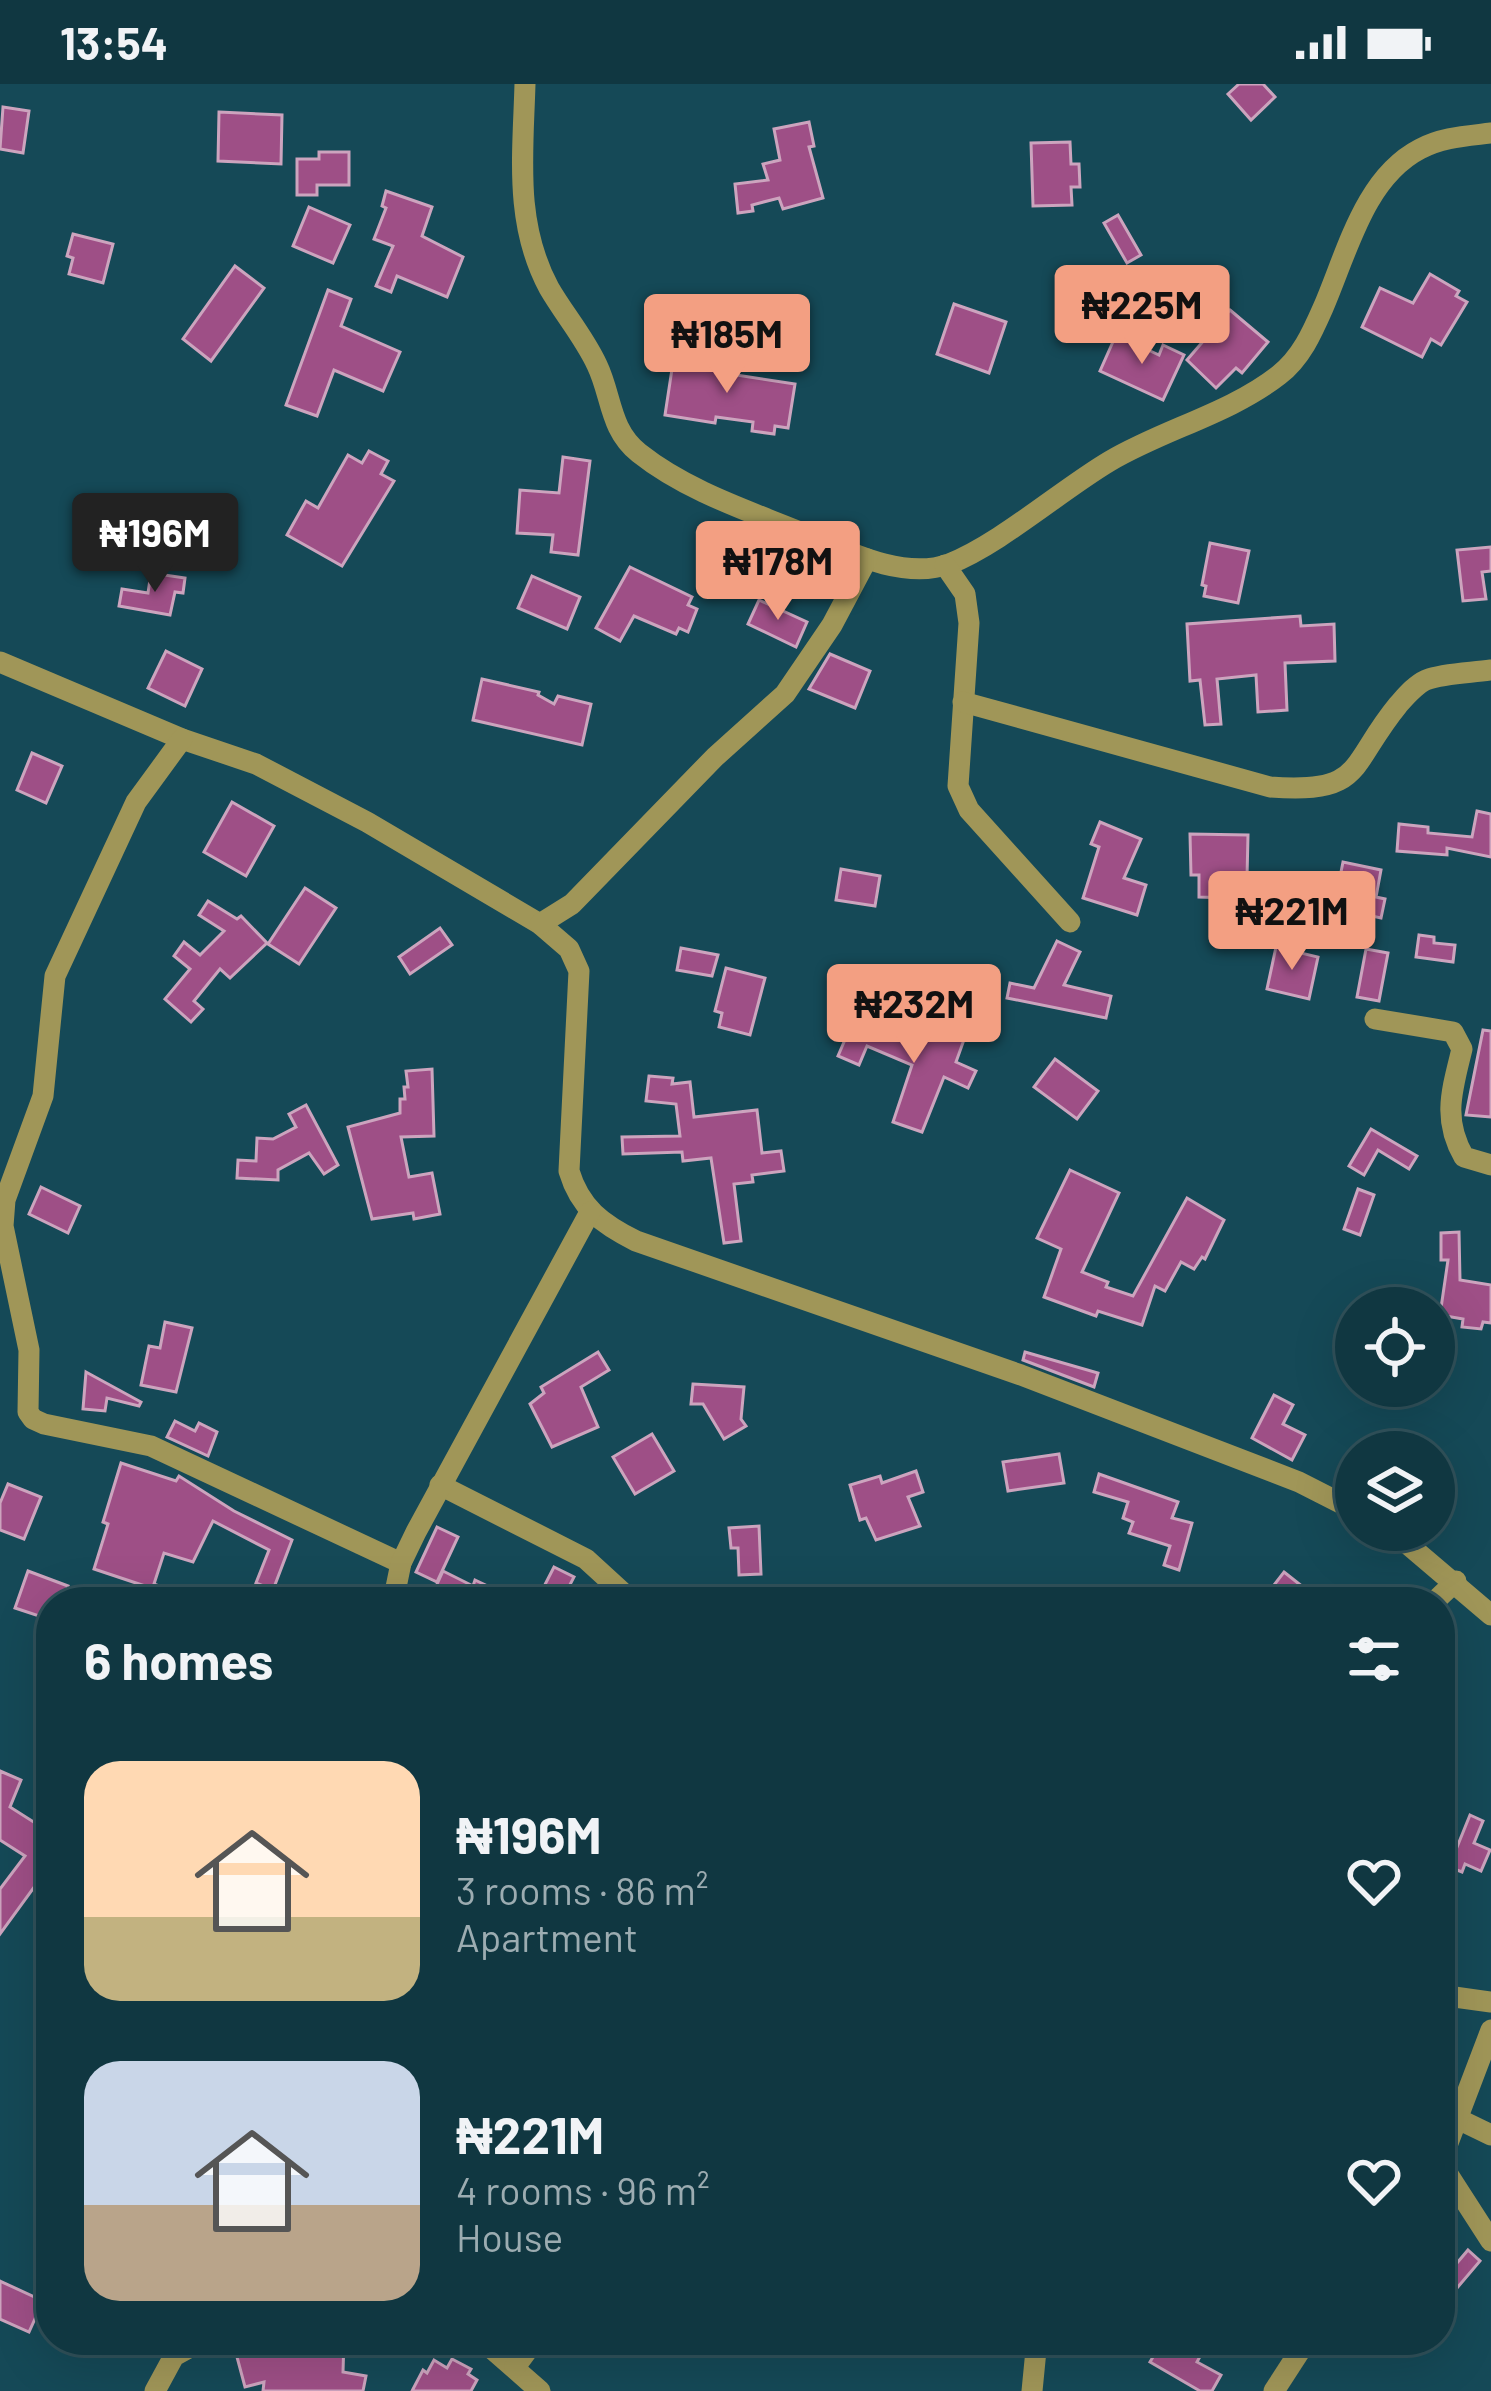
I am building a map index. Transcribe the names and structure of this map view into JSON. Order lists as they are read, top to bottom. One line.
{"page":{"status":"13:54","price":["₦225M","₦185M","₦196M","₦178M","₦221M","₦232M"],"heading":"6 homes","list":[{"name":"₦196M","note":"3 rooms · 86 m² · Apartment"},{"name":"₦221M","note":"4 rooms · 96 m² · House"}]}}
